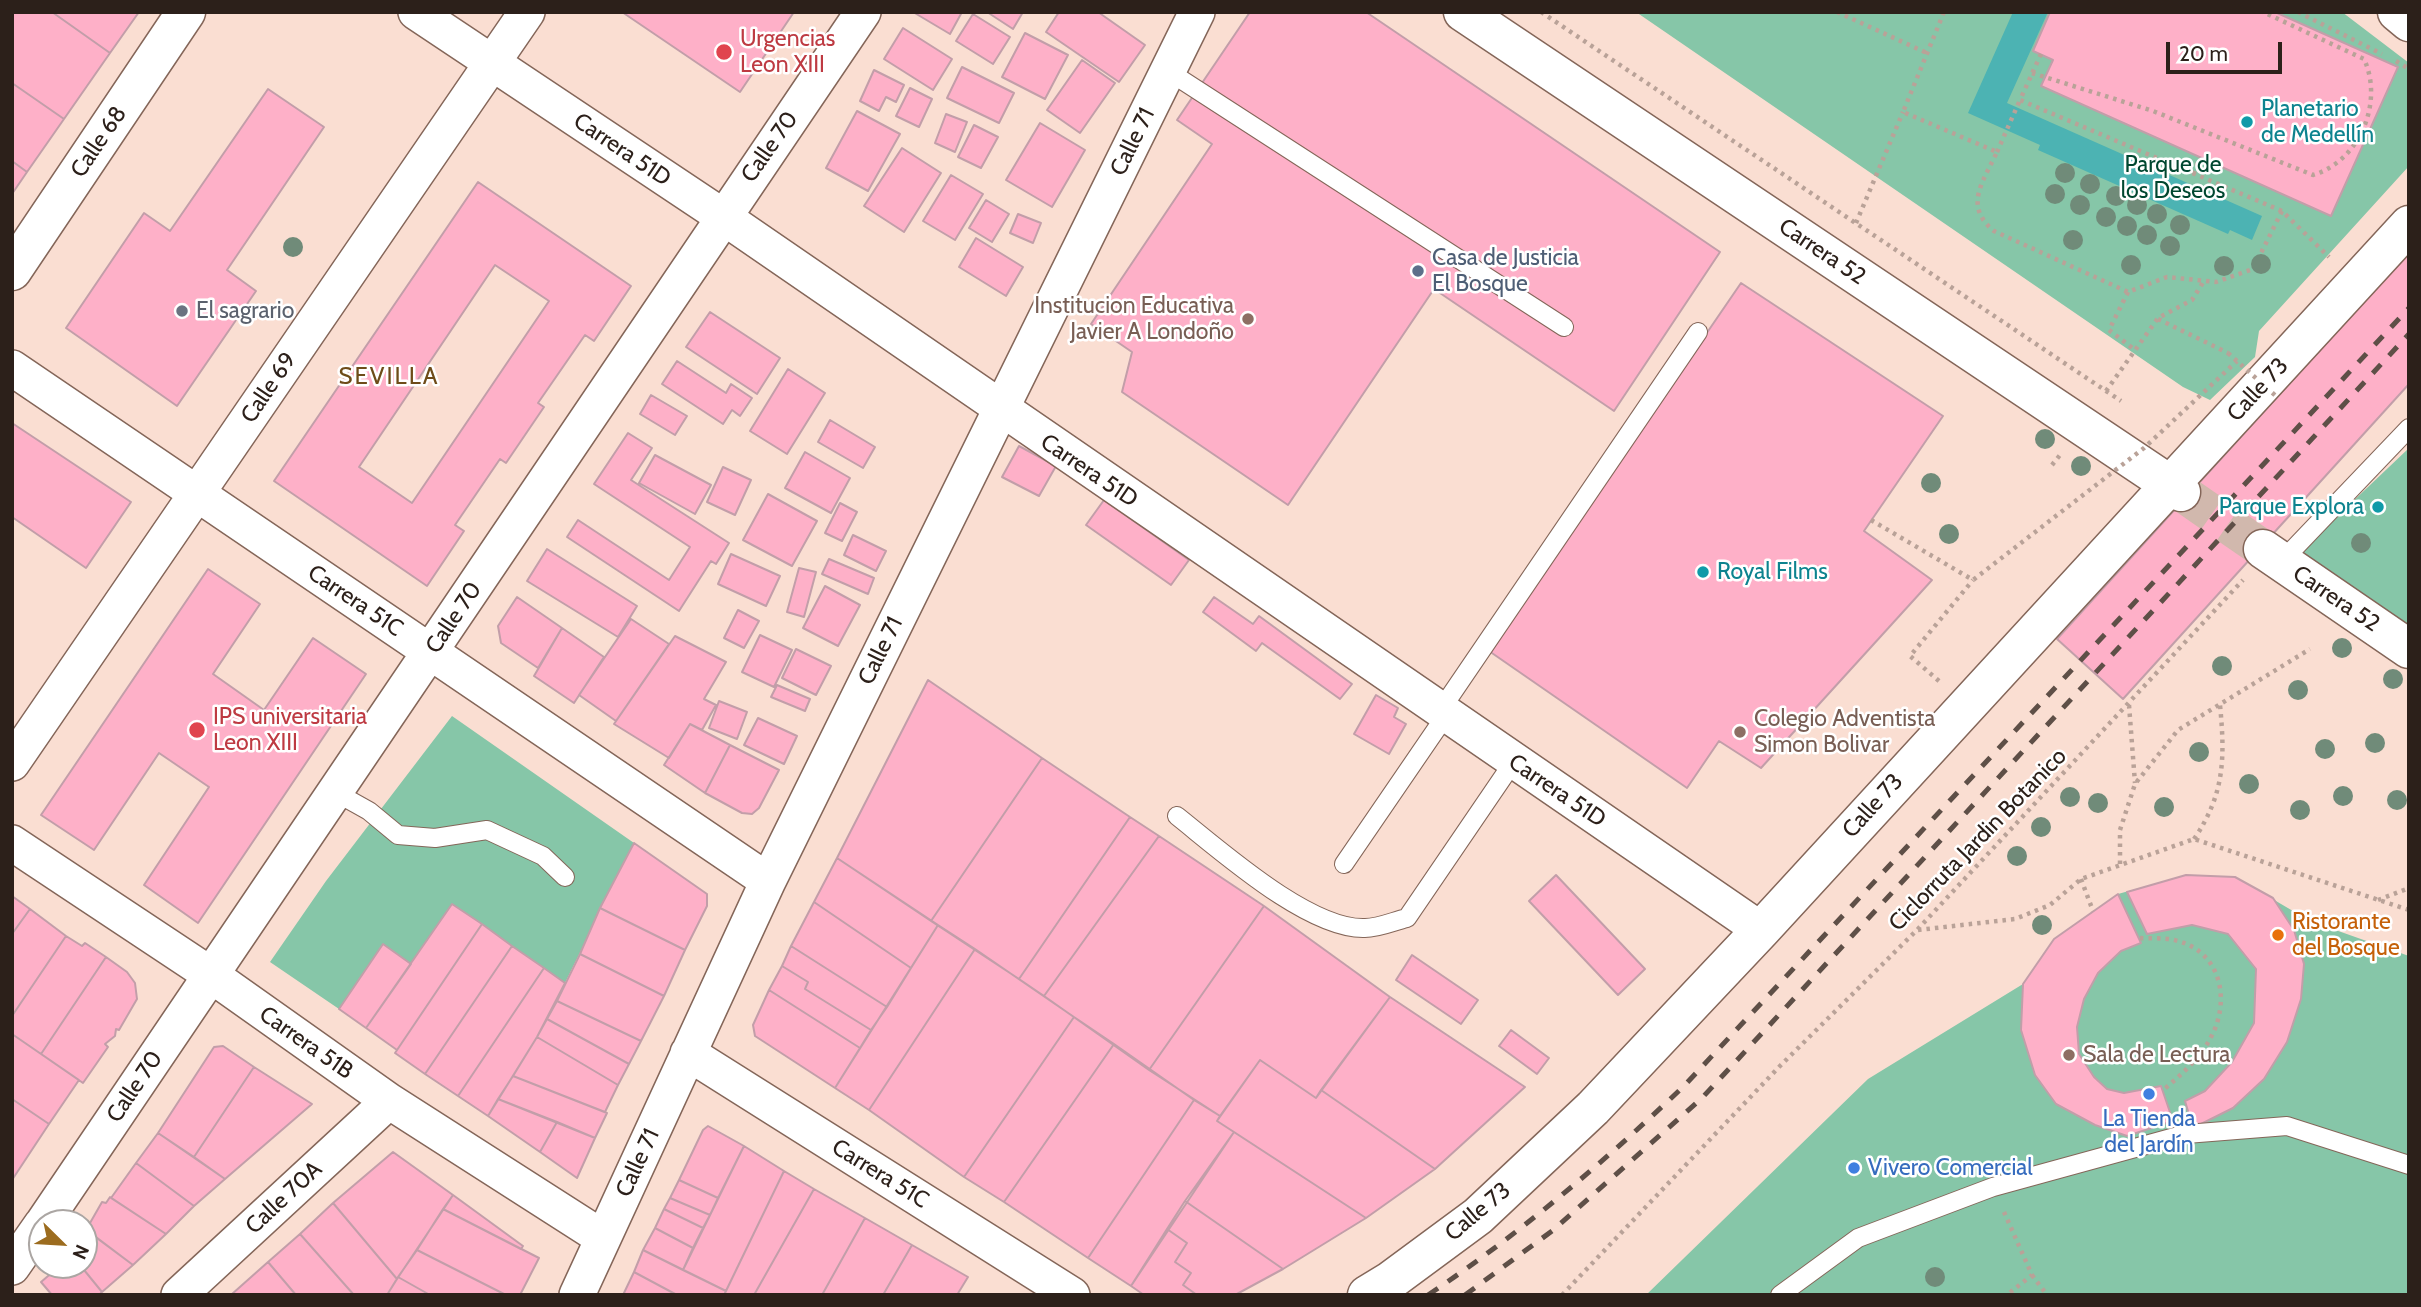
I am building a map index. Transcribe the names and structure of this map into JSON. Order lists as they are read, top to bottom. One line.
{"streets":{"street":["Calle 68","Calle 71","Calle 70","Carrera 51D","Carrera 52","Calle 69","Calle 73","Carrera 51C","Carrera 51B","Calle 70A"],"path":["Ciclorruta Jardin Botanico"]},"crossings":[["Calle 71","Carrera 51D"],["Calle 71","Carrera 51C"],["Calle 71","Carrera 51B"],["Calle 70","Carrera 51D"],["Calle 70","Carrera 51C"],["Calle 70","Carrera 51B"],["Carrera 51D","Calle 69"],["Carrera 51D","Calle 73"],["Carrera 52","Calle 73"],["Carrera 52","Ciclorruta Jardin Botanico"],["Calle 69","Carrera 51C"],["Carrera 51B","Calle 70A"]],"districts":["SEVILLA"],"parks":["Parque de los Deseos"],"places":["Urgencias Leon XIII","Planetario de Medellín","Casa de Justicia El Bosque","El sagrario","Institucion Educativa Javier A Londoño","Parque Explora","Royal Films","IPS universitaria Leon XIII","Colegio Adventista Simon Bolivar","Ristorante del Bosque","Sala de Lectura","La Tienda del Jardín","Vivero Comercial"],"scale_bar":"20 m","north":"bottom right"}
